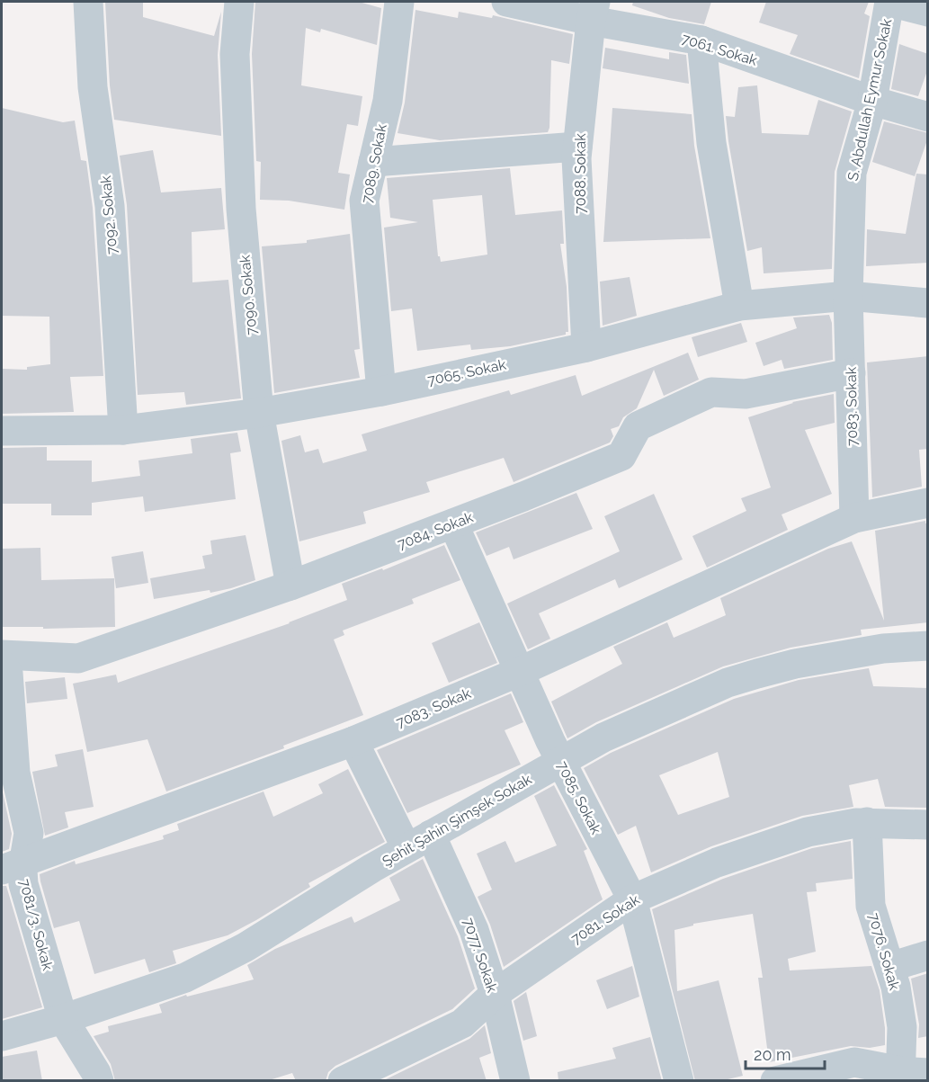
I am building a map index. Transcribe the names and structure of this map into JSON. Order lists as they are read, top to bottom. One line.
{"streets":{"street":["7061. Sokak","S. Abdullah Eymur Sokak","7089. Sokak","7088. Sokak","7092. Sokak","7090. Sokak","7065. Sokak","7083. Sokak","7084. Sokak","7085. Sokak","Şehit Şahin Şimşek Sokak","7081. Sokak","7081/3. Sokak","7076. Sokak","7077. Sokak"]},"crossings":[["7061. Sokak","S. Abdullah Eymur Sokak"],["7061. Sokak","7088. Sokak"],["S. Abdullah Eymur Sokak","7065. Sokak"],["S. Abdullah Eymur Sokak","7083. Sokak"],["7089. Sokak","7065. Sokak"],["7088. Sokak","7065. Sokak"],["7092. Sokak","7065. Sokak"],["7090. Sokak","7065. Sokak"],["7090. Sokak","7084. Sokak"],["7065. Sokak","7083. Sokak"],["7083. Sokak","7084. Sokak"],["7083. Sokak","7085. Sokak"],["7083. Sokak","7081/3. Sokak"],["7083. Sokak","7077. Sokak"],["7084. Sokak","7085. Sokak"],["7085. Sokak","Şehit Şahin Şimşek Sokak"],["7085. Sokak","7081. Sokak"],["Şehit Şahin Şimşek Sokak","7081/3. Sokak"],["Şehit Şahin Şimşek Sokak","7077. Sokak"],["7081. Sokak","7076. Sokak"],["7081. Sokak","7077. Sokak"]],"scale_bar":"20 m"}
